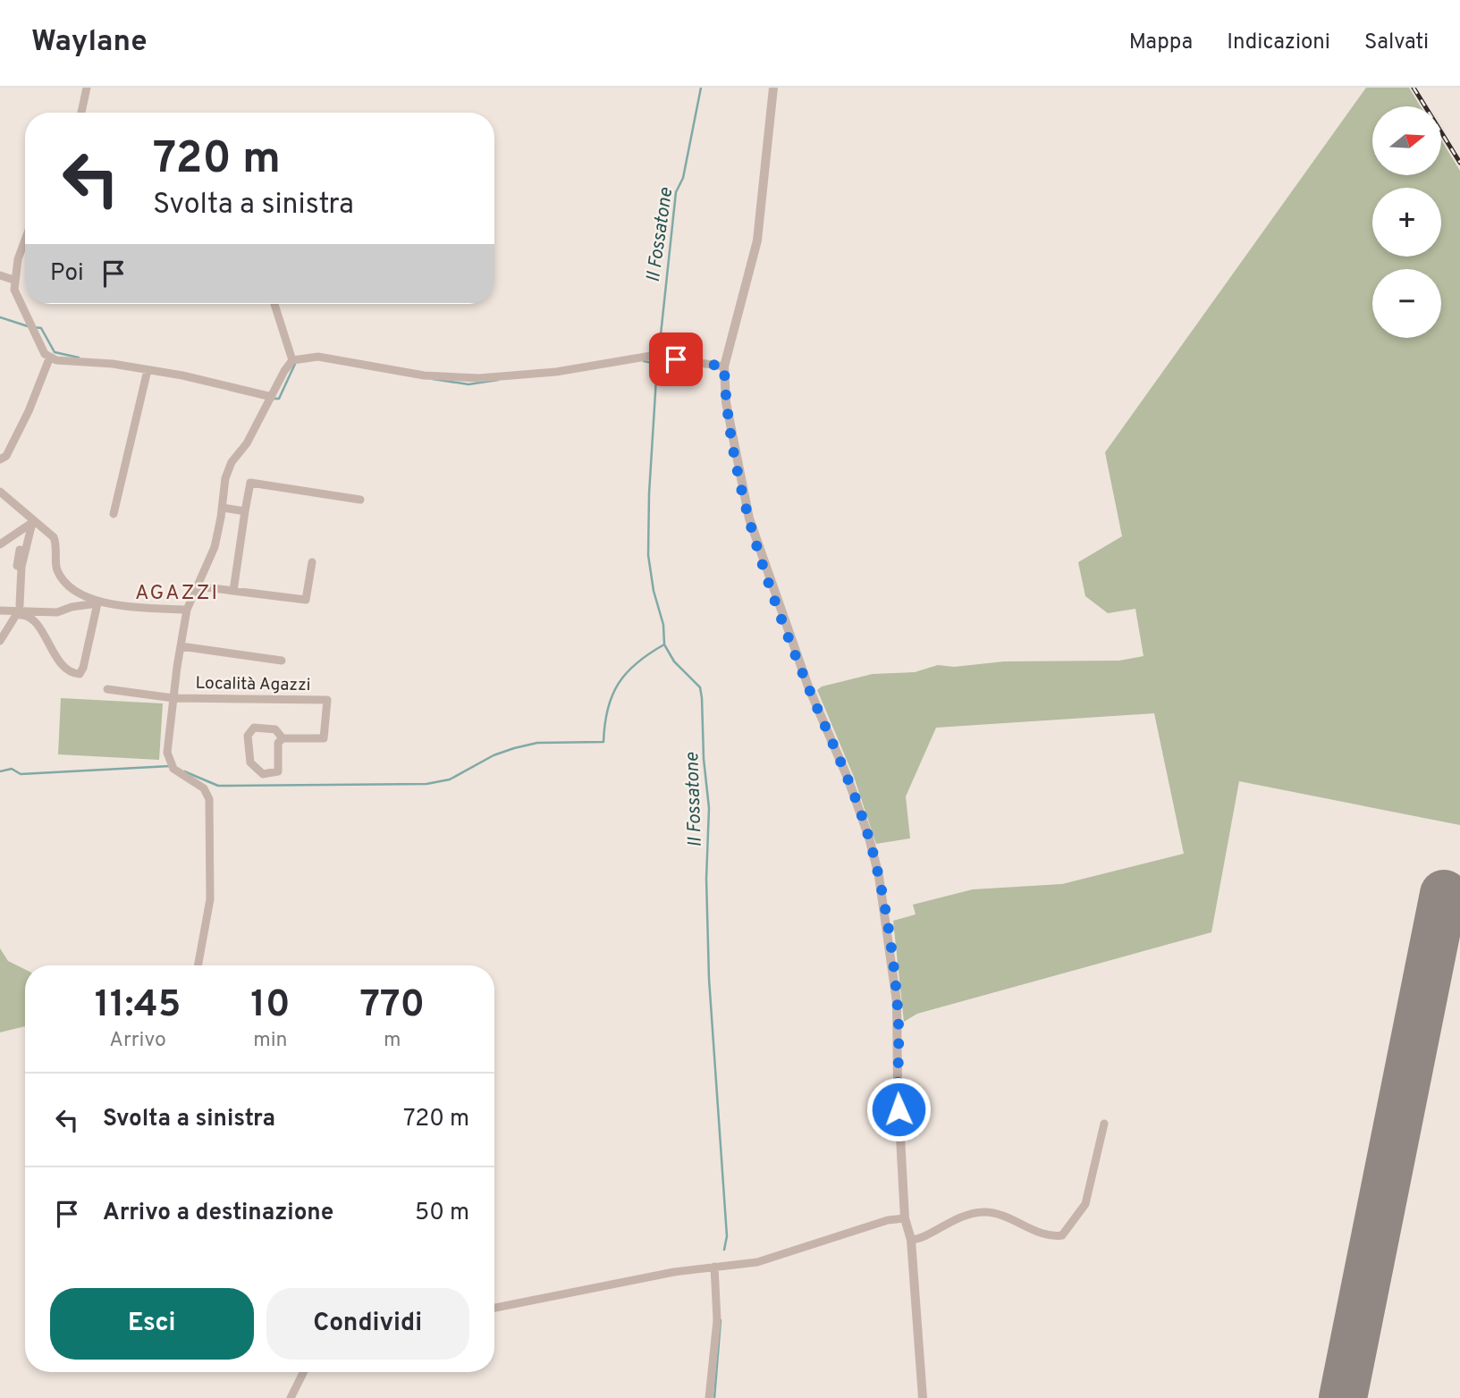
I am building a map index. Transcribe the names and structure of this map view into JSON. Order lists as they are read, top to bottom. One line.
{"streets":{"street":["Località Agazzi"]},"districts":["AGAZZI"],"water":["Il Fossatone"],"north":"right","page":{"header":"Waylane","nav":["Mappa","Indicazioni","Salvati"],"map_buttons":["+","−"],"turn":["720 m","Svolta a sinistra"],"then":"Poi","eta":["11:45","Arrivo","10","min","770","m"],"list":[{"name":"Svolta a sinistra","value":"720 m"},{"name":"Arrivo a destinazione","value":"50 m"}],"buttons":["Esci","Condividi"]}}
